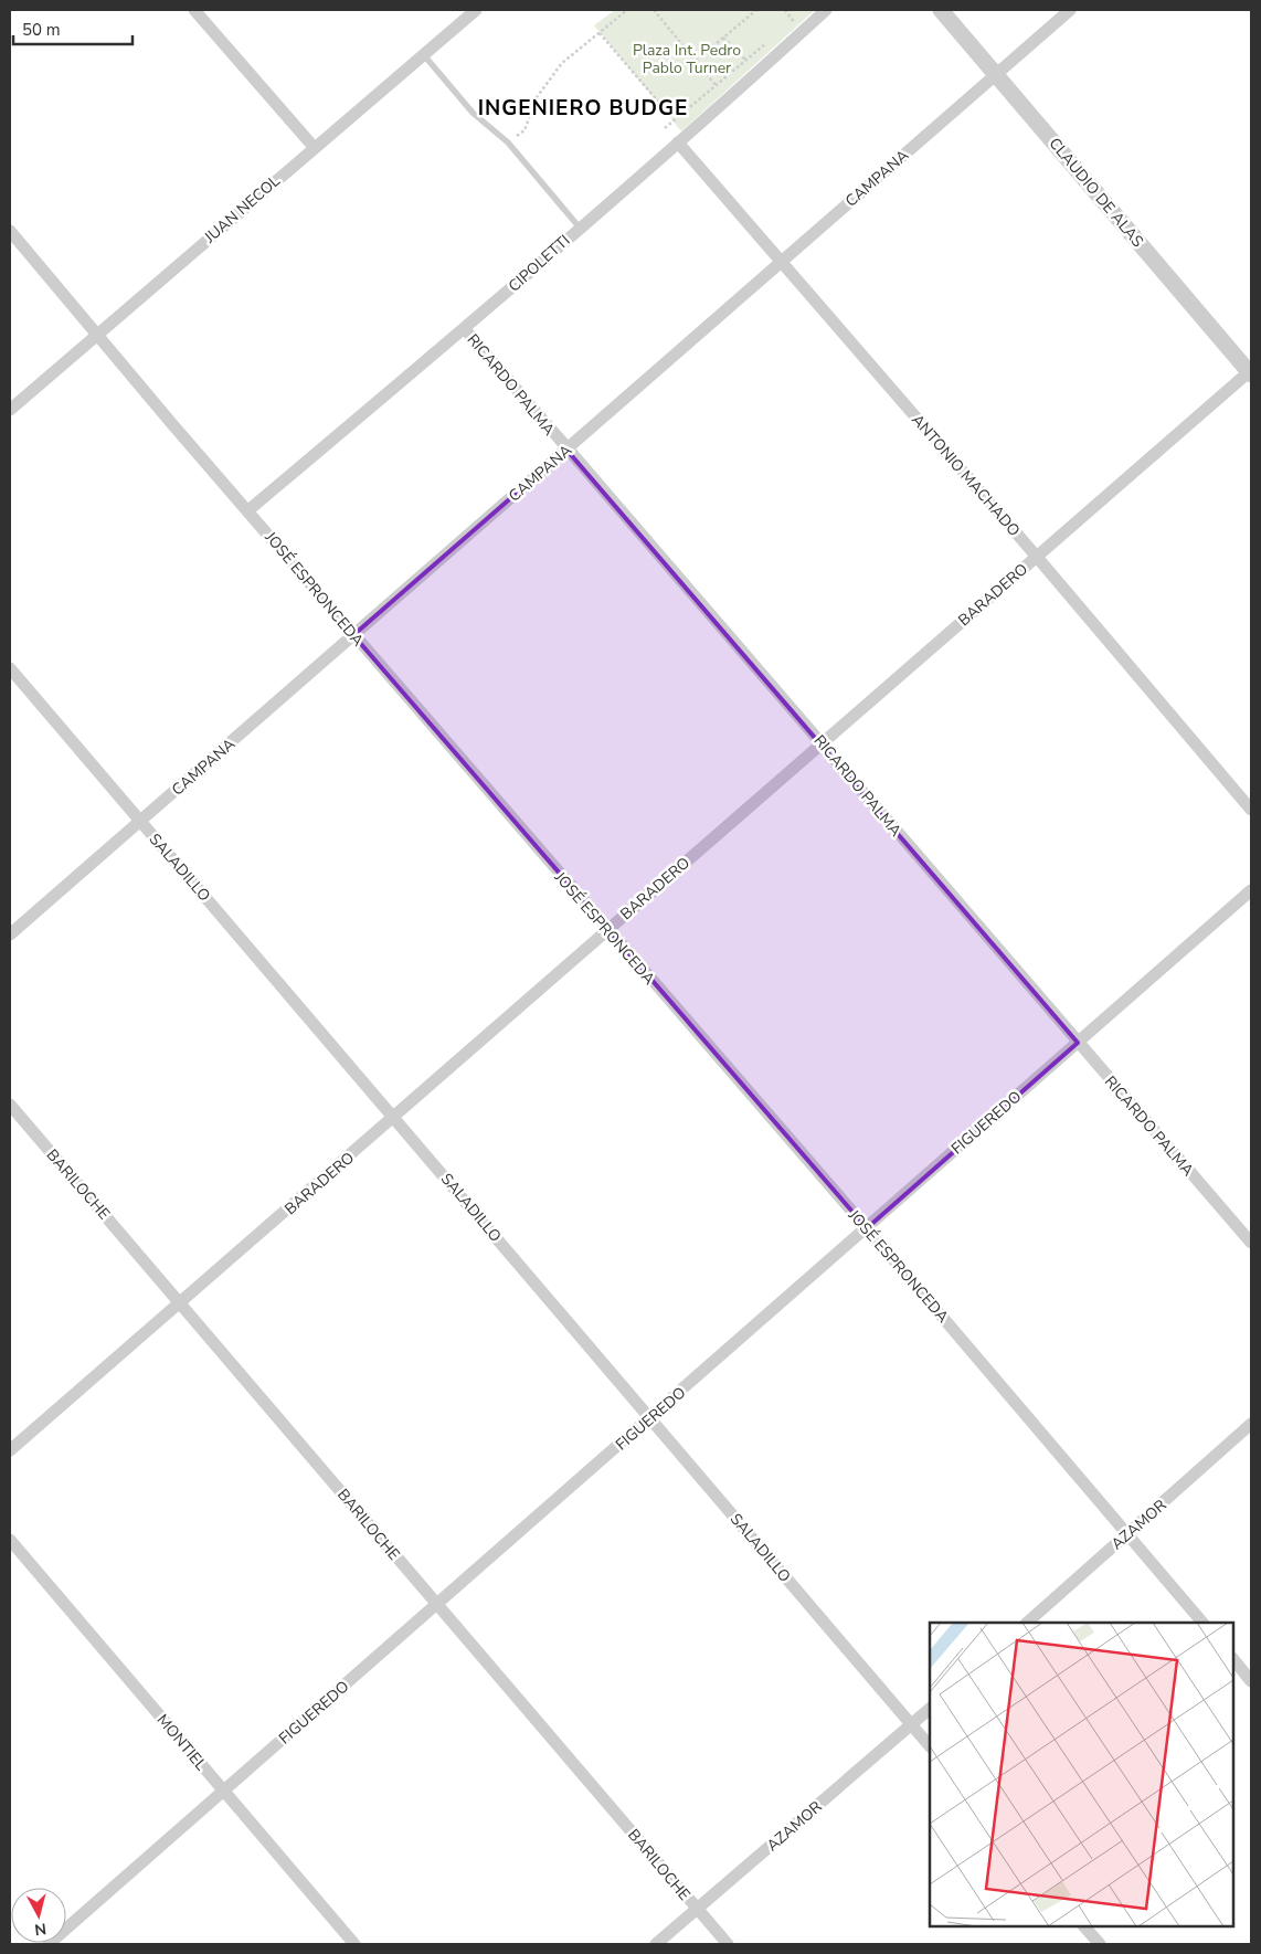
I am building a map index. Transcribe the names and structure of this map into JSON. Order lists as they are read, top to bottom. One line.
{"streets":{"street":["CAMPANA","CLAUDIO DE ALAS","JUAN NECOL","CIPOLETTI","RICARDO PALMA","ANTONIO MACHADO","JOSÉ ESPRONCEDA","BARADERO","SALADILLO","FIGUEREDO","BARILOCHE","AZAMOR","MONTIEL"]},"crossings":[["CAMPANA","CLAUDIO DE ALAS"],["CAMPANA","RICARDO PALMA"],["CAMPANA","ANTONIO MACHADO"],["CAMPANA","JOSÉ ESPRONCEDA"],["CAMPANA","SALADILLO"],["CLAUDIO DE ALAS","BARADERO"],["JUAN NECOL","JOSÉ ESPRONCEDA"],["CIPOLETTI","RICARDO PALMA"],["CIPOLETTI","ANTONIO MACHADO"],["CIPOLETTI","JOSÉ ESPRONCEDA"],["RICARDO PALMA","BARADERO"],["RICARDO PALMA","FIGUEREDO"],["ANTONIO MACHADO","BARADERO"],["JOSÉ ESPRONCEDA","BARADERO"],["JOSÉ ESPRONCEDA","FIGUEREDO"],["JOSÉ ESPRONCEDA","AZAMOR"],["BARADERO","SALADILLO"],["BARADERO","BARILOCHE"],["SALADILLO","FIGUEREDO"],["SALADILLO","AZAMOR"],["FIGUEREDO","BARILOCHE"],["FIGUEREDO","MONTIEL"],["BARILOCHE","AZAMOR"]],"districts":["INGENIERO BUDGE"],"parks":["Plaza Int. Pedro Pablo Turner"],"scale_bar":"50 m","north":"bottom"}
